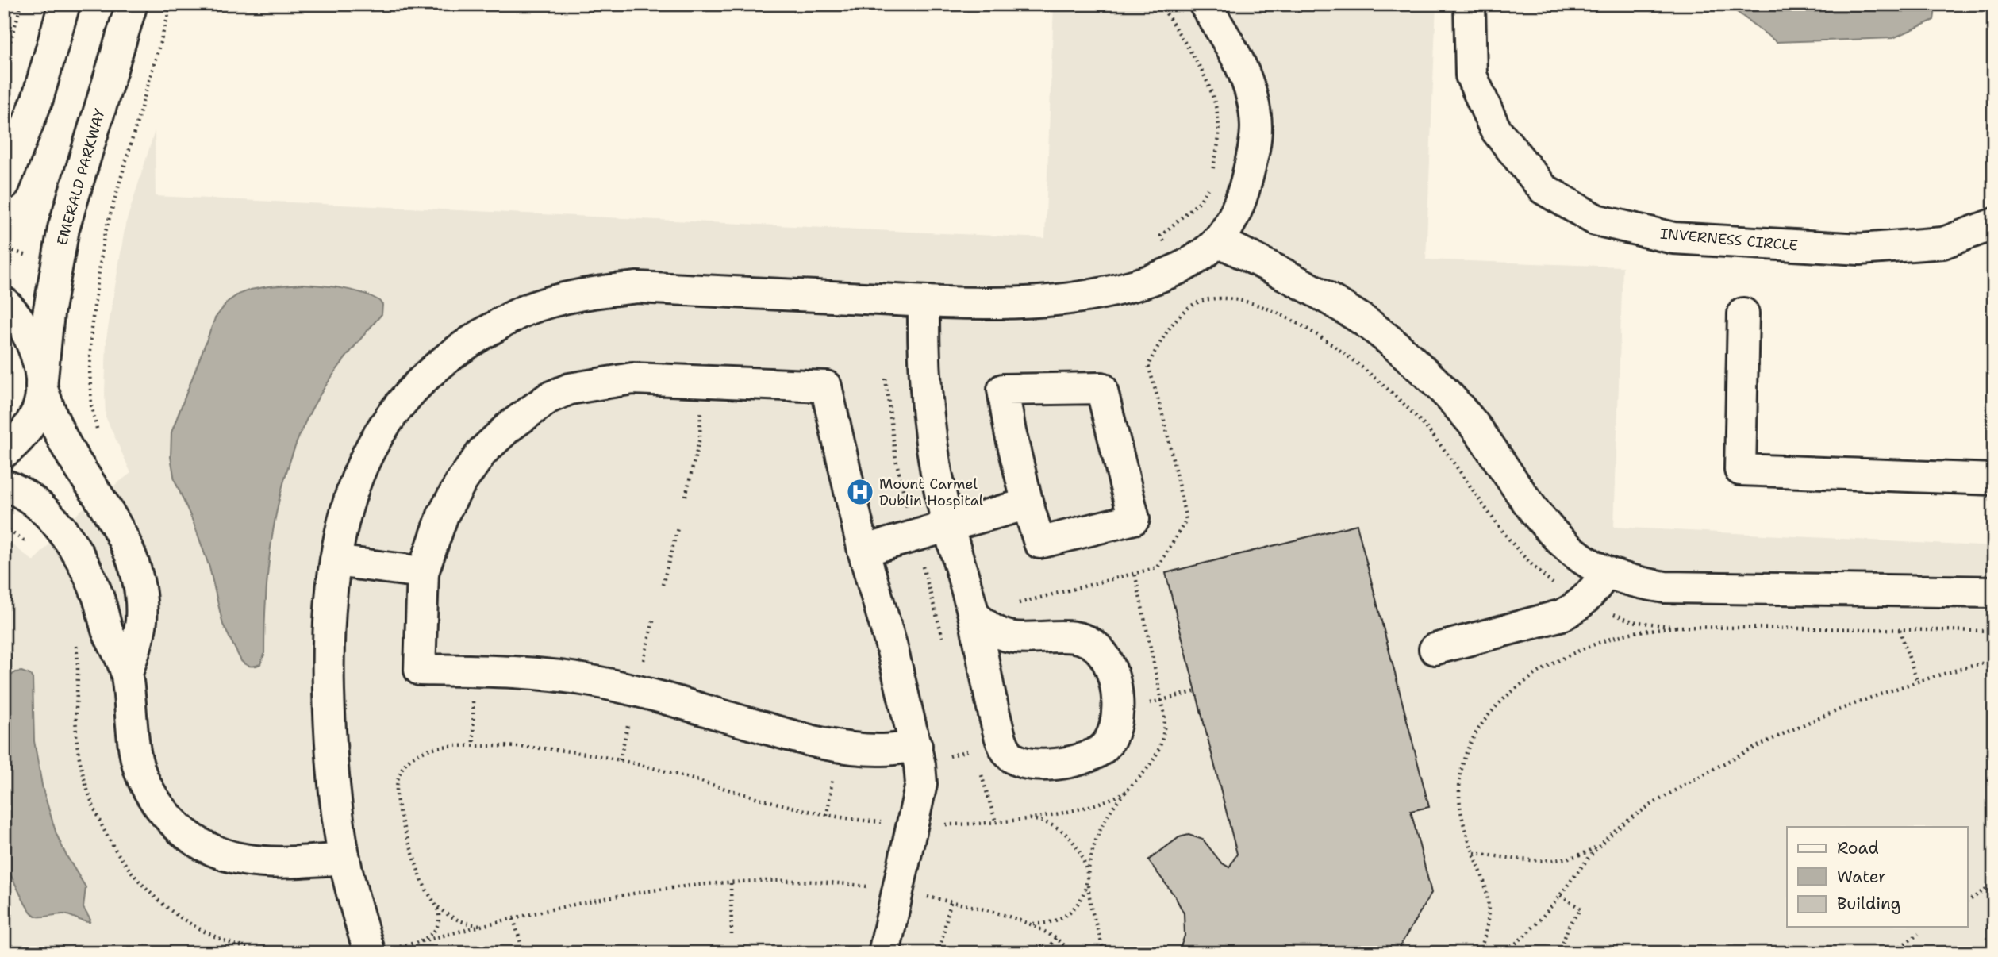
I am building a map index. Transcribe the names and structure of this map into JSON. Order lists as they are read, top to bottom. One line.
{"streets":{"main road":["EMERALD PARKWAY","INVERNESS CIRCLE"]},"places":{"hospital":["Mount Carmel Dublin Hospital"]},"legend":["Road","Water","Building"]}
